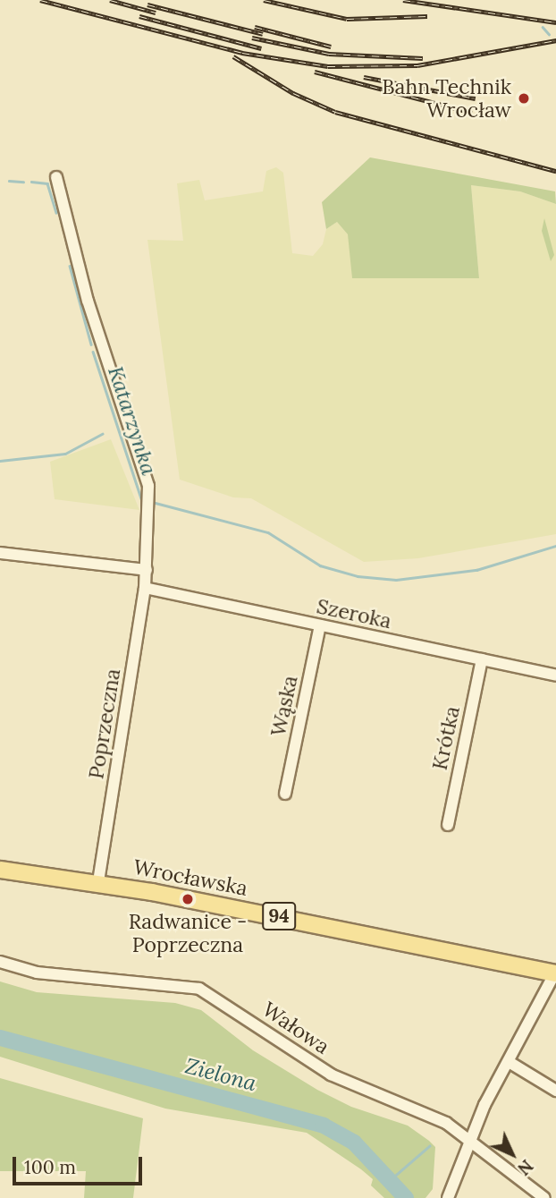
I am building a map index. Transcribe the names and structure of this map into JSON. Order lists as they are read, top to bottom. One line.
{"streets":{"main road":["Wrocławska","94"],"street":["Szeroka","Wąska","Poprzeczna","Krótka","Wałowa"]},"crossings":[["Szeroka","Wąska"],["Szeroka","Poprzeczna"],["Szeroka","Krótka"],["Poprzeczna","Wrocławska"]],"water":["Katarzynka","Zielona"],"places":["Bahn Technik Wrocław","Radwanice - Poprzeczna"],"scale_bar":"100 m","north":"bottom right"}
